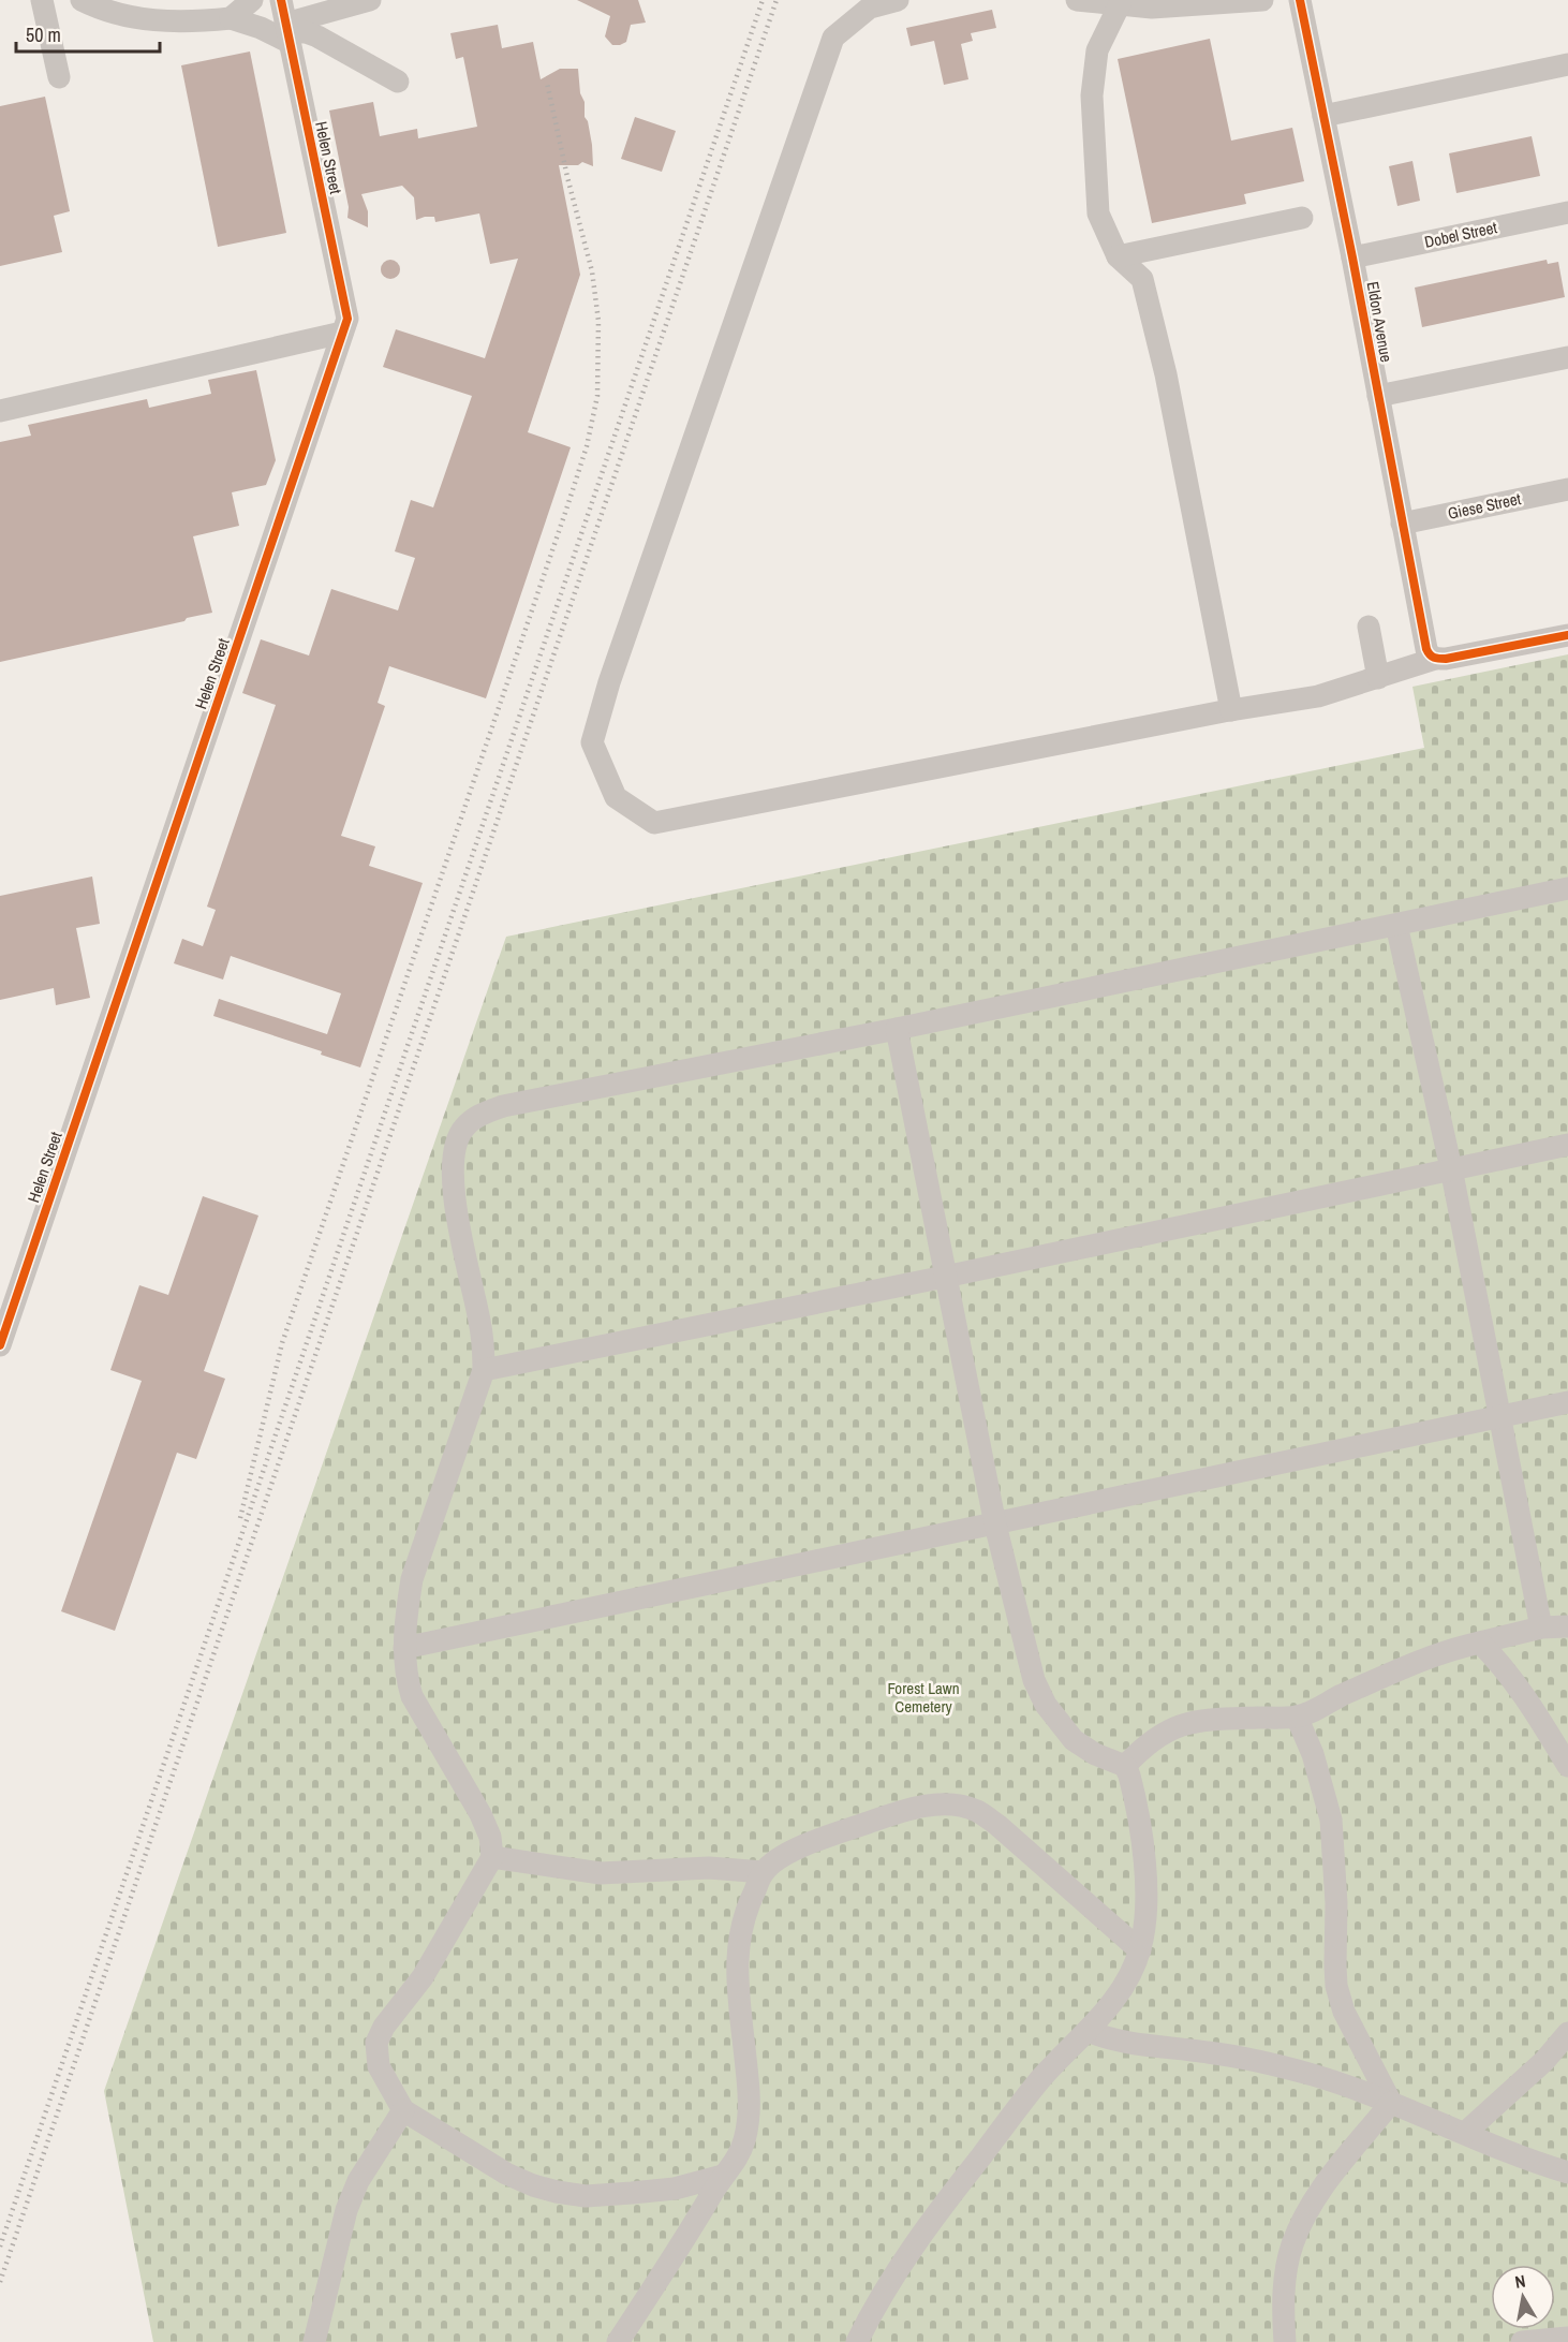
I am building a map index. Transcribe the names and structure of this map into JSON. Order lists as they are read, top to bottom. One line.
{"streets":{"street":["Helen Street","Dobel Street","Eldon Avenue","Giese Street"]},"crossings":[["Dobel Street","Eldon Avenue"],["Eldon Avenue","Giese Street"]],"parks":["Forest Lawn Cemetery"],"scale_bar":"50 m","north":"top"}
